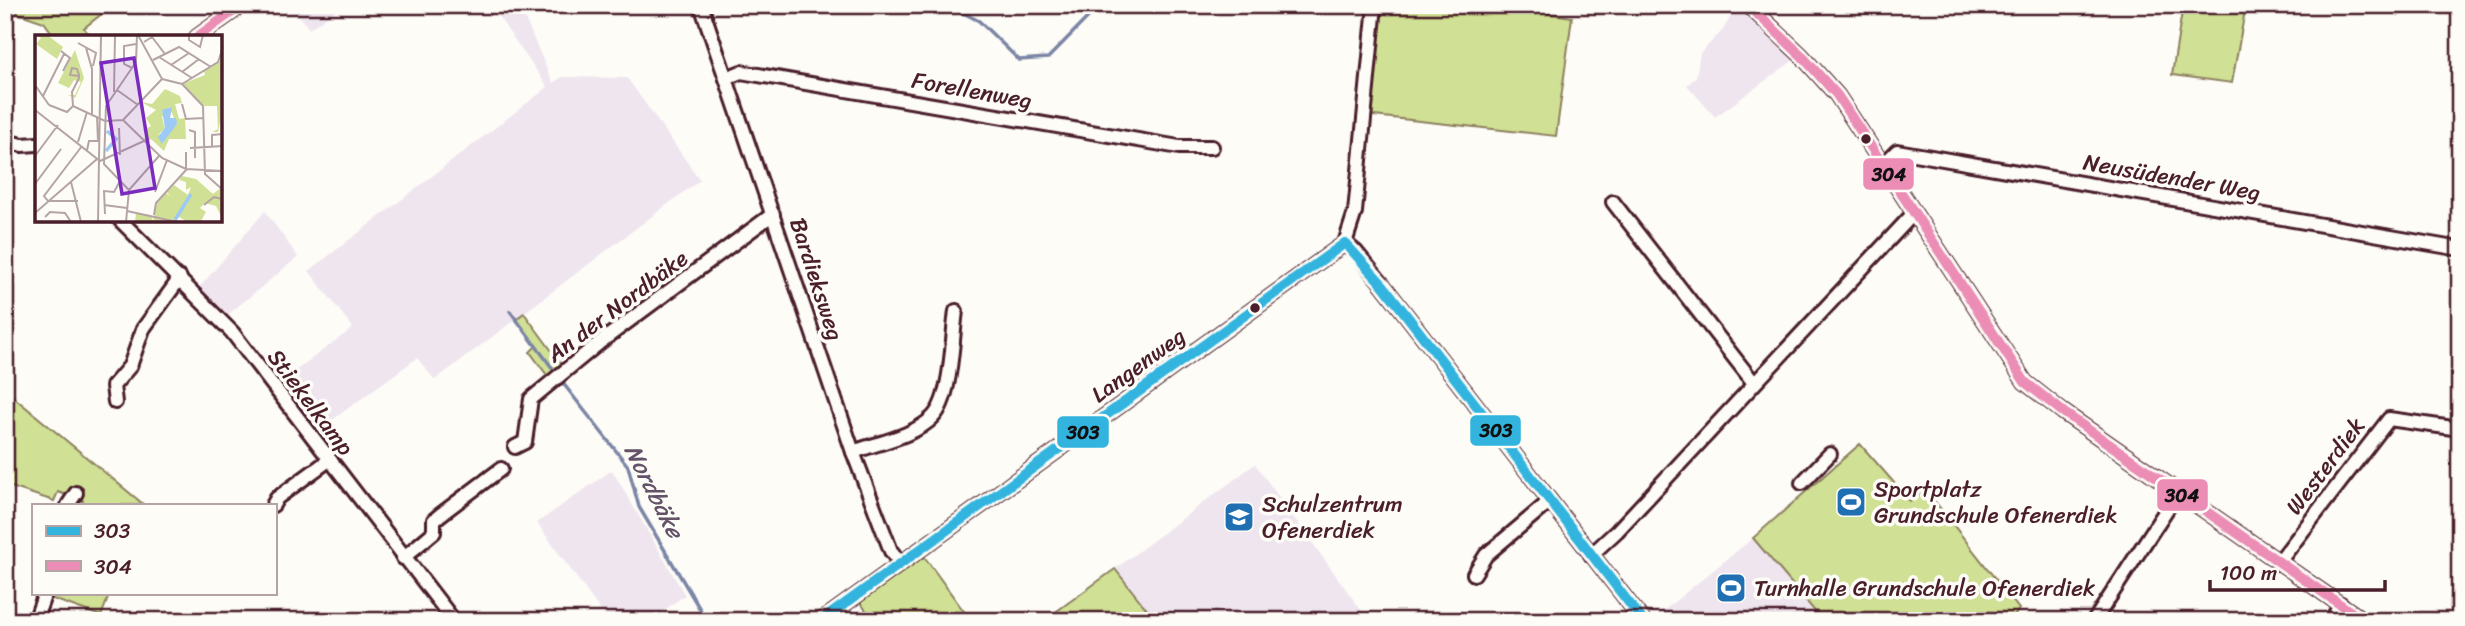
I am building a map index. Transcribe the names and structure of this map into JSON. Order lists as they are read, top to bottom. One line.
{"streets":{"street":["Forellenweg","Neusüdender Weg","Bardieksweg","An der Nordbäke","Langenweg","Stiekelkamp","Westerdiek"]},"crossings":[["Forellenweg","Bardieksweg"],["Bardieksweg","An der Nordbäke"],["Bardieksweg","Langenweg"]],"water":["Nordbäke"],"places":{"sports":["Sportplatz Grundschule Ofenerdiek","Turnhalle Grundschule Ofenerdiek"],"school or university":["Schulzentrum Ofenerdiek"]},"lines":["transit line 304","transit line 303"],"legend":["303","304"],"scale_bar":"100 m"}
